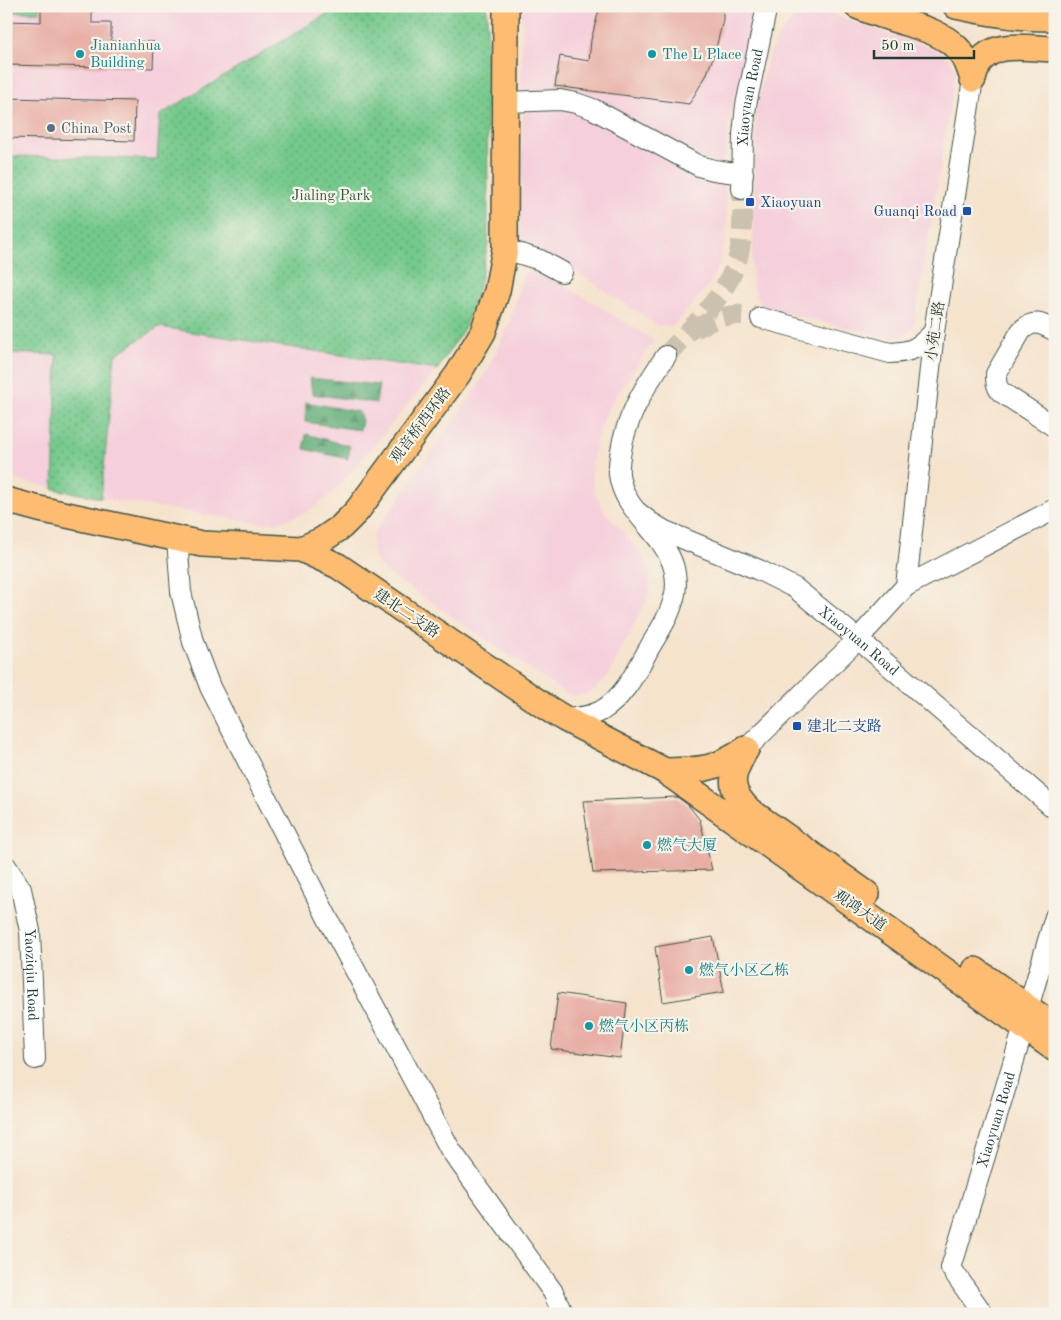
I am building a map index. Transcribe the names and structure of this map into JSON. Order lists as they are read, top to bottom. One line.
{"streets":{"main road":["观音桥西环路","建北二支路","观鸿大道"],"street":["Xiaoyuan Road","小苑二路","Yaoziqiu Road"]},"crossings":[["Xiaoyuan Road","观音桥西环路"],["Xiaoyuan Road","建北二支路"],["Xiaoyuan Road","观鸿大道"],["小苑二路","建北二支路"],["观音桥西环路","建北二支路"],["建北二支路","观鸿大道"]],"parks":["Jialing Park"],"places":{"other":["Jianianhua Building","The L Place","China Post","燃气大厦","燃气小区乙栋","燃气小区丙栋"],"transit":["Xiaoyuan","Guanqi Road","建北二支路"]},"scale_bar":"50 m"}
